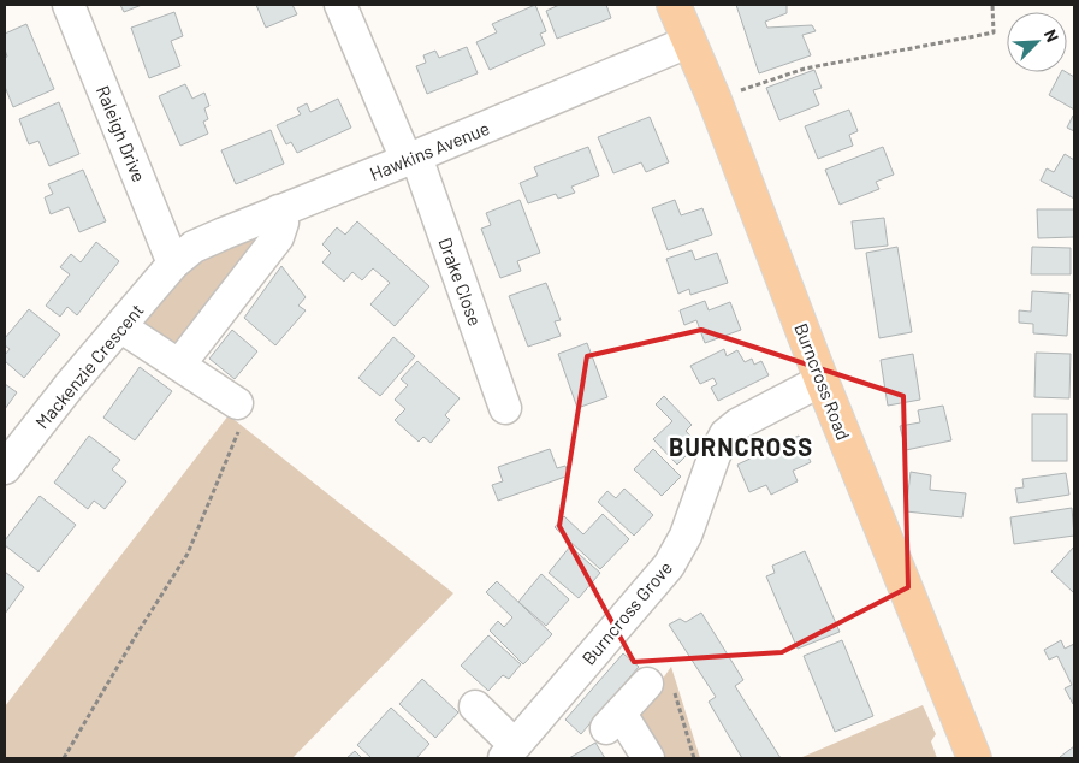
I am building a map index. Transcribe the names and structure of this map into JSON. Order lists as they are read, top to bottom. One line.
{"streets":{"main road":["Burncross Road"],"street":["Raleigh Drive","Hawkins Avenue","Drake Close","Mackenzie Crescent","Burncross Grove"]},"crossings":[["Raleigh Drive","Hawkins Avenue"],["Raleigh Drive","Mackenzie Crescent"],["Hawkins Avenue","Drake Close"],["Hawkins Avenue","Mackenzie Crescent"],["Hawkins Avenue","Burncross Road"],["Burncross Road","Burncross Grove"]],"districts":["BURNCROSS"],"north":"top right"}
